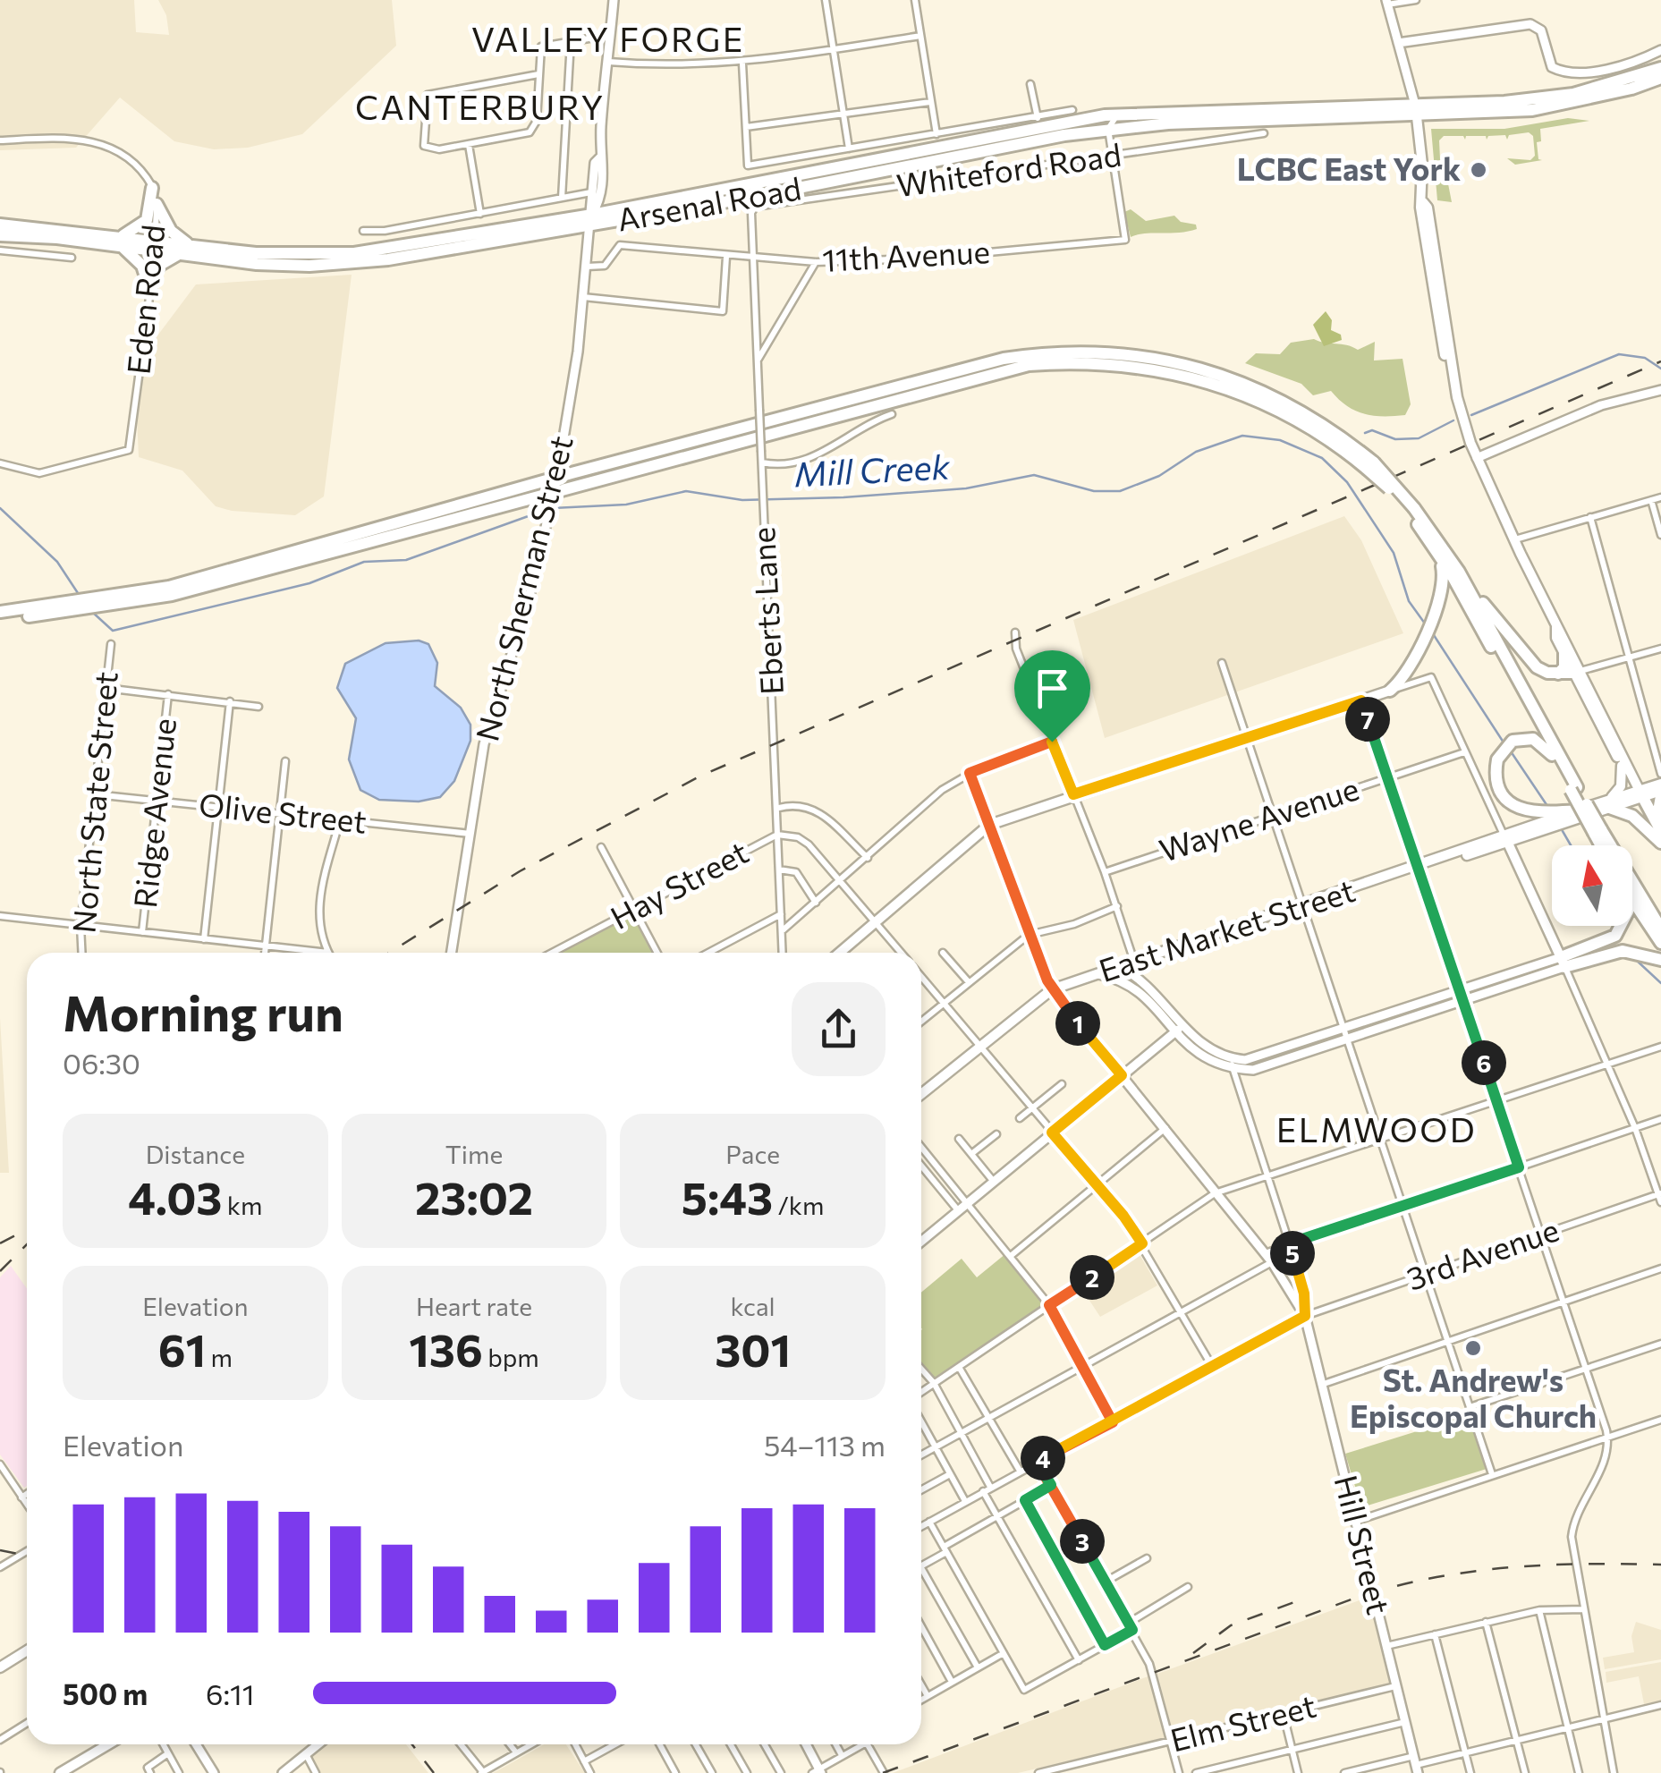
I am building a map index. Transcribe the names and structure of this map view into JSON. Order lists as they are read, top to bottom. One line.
{"streets":{"highway":["Arsenal Road"],"main road":["North Sherman Street","East Market Street","Hill Street"],"street":["Whiteford Road","11th Avenue","Eden Road","Eberts Lane","North State Street","Ridge Avenue","Olive Street","Wayne Avenue","Hay Street","3rd Avenue","Elm Street"]},"crossings":[["Whiteford Road","11th Avenue"],["Whiteford Road","Eberts Lane"],["Arsenal Road","11th Avenue"],["Arsenal Road","Eden Road"],["Arsenal Road","North Sherman Street"],["11th Avenue","North Sherman Street"],["11th Avenue","Eberts Lane"],["North Sherman Street","Olive Street"],["Eberts Lane","Hay Street"],["North State Street","Olive Street"],["Ridge Avenue","Olive Street"],["3rd Avenue","Hill Street"],["Hill Street","Elm Street"]],"districts":["VALLEY FORGE","CANTERBURY","ELMWOOD"],"water":["Mill Creek"],"places":["LCBC East York","St. Andrew's Episcopal Church"],"north":"top","page":{"pins":["7","1","6","5","2","4","3"],"heading":["Morning run","06:30"],"stats":[["Distance","4.03 km"],["Time","23:02"],["Pace","5:43 /km"],["Elevation","61 m"],["Heart rate","136 bpm"],["kcal","301"]],"chart":["Elevation","54–113 m"],"list":[{"name":"500 m","note":"6:11"}]}}
